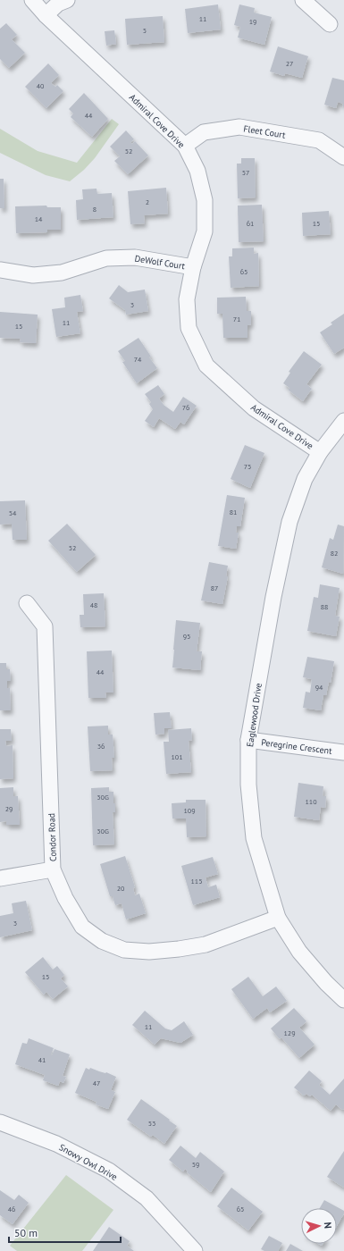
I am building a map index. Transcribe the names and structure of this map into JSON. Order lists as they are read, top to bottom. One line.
{"streets":{"street":["Admiral Cove Drive","Fleet Court","DeWolf Court","Eaglewood Drive","Peregrine Crescent","Condor Road","Snowy Owl Drive"]},"crossings":[["Admiral Cove Drive","Fleet Court"],["Admiral Cove Drive","DeWolf Court"],["Admiral Cove Drive","Eaglewood Drive"],["Eaglewood Drive","Peregrine Crescent"],["Eaglewood Drive","Condor Road"]],"house_numbers":["11","19","5","27","40","44","52","57","2","8","14","61","15","65","3","71","11","15","74","76","75","81","54","52","82","87","48","88","95","44","94","36","101","30G","110","29","109","30G","115","20","3","15","11","129","41","47","53","59","46","65"],"scale_bar":"50 m","north":"right"}
